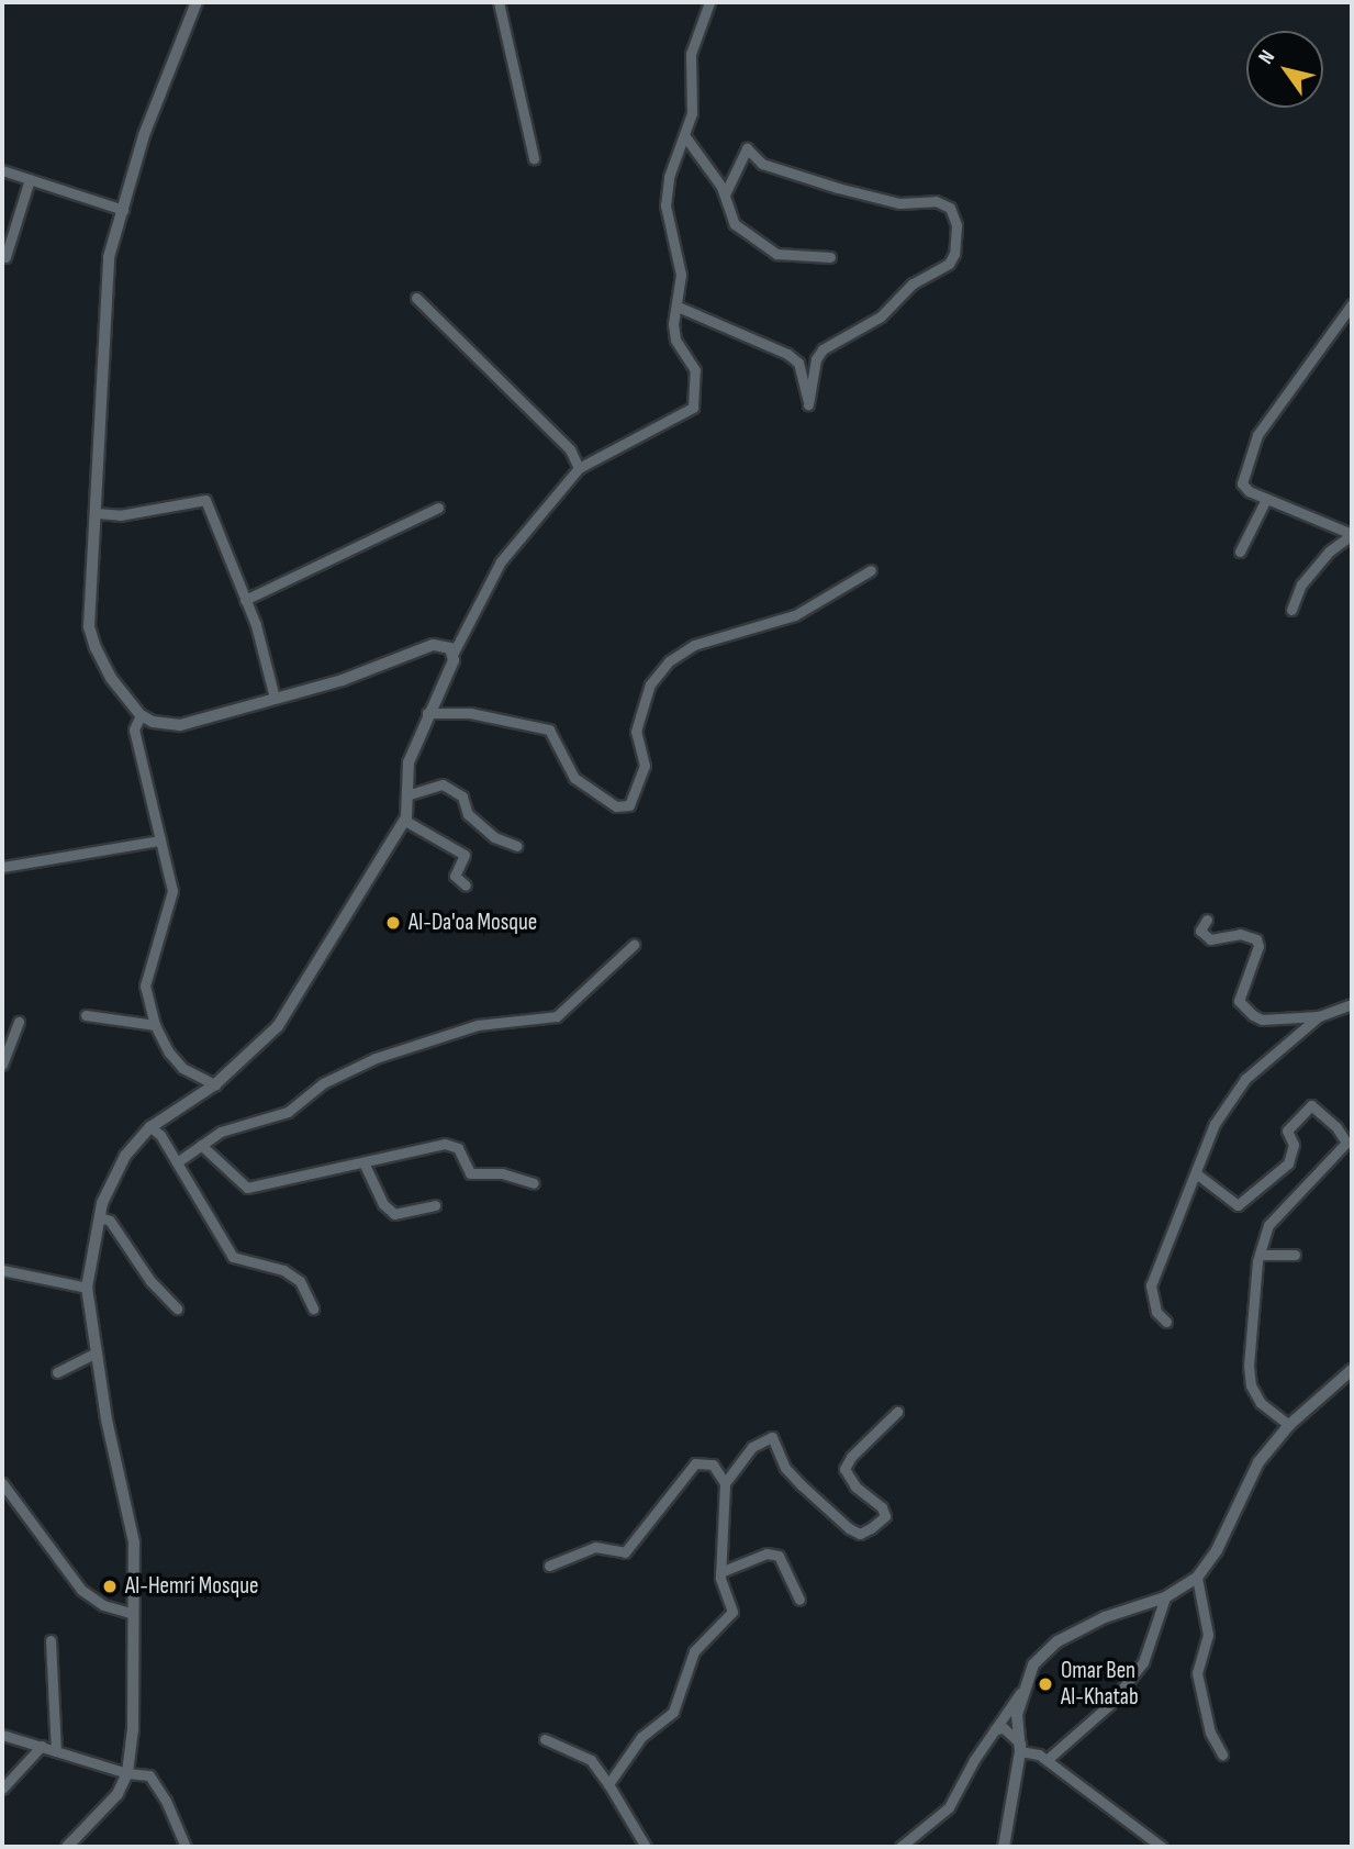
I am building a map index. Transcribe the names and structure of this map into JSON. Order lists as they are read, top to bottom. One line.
{"places":["Al-Da'oa Mosque","Al-Hemri Mosque","Omar Ben Al-Khatab"],"north":"top left"}
